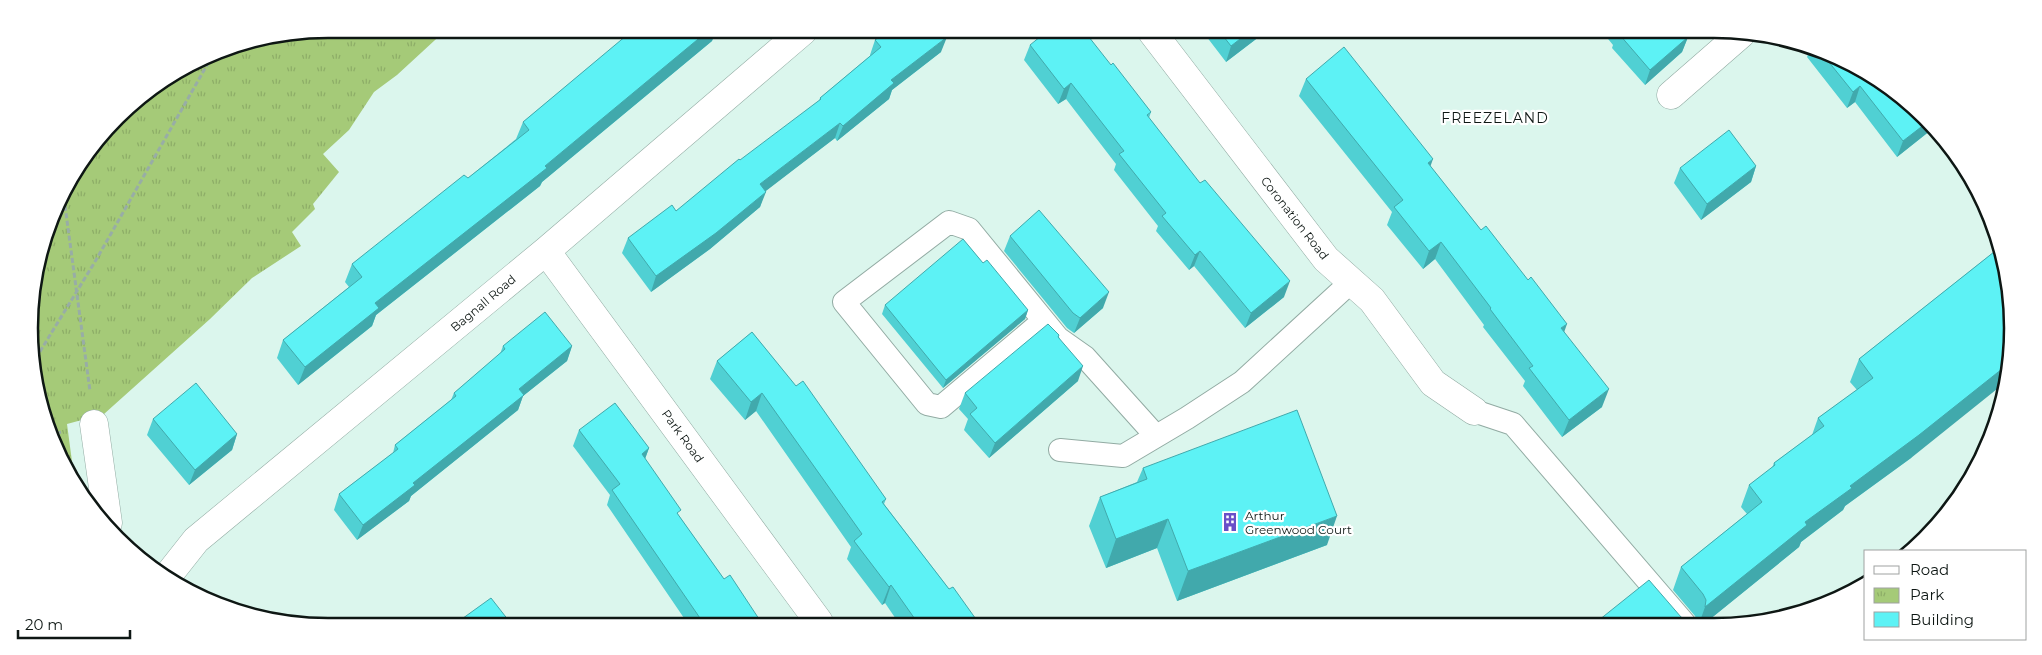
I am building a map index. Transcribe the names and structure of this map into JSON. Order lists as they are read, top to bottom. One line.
{"streets":{"street":["Coronation Road","Bagnall Road","Park Road"]},"crossings":[["Bagnall Road","Park Road"]],"districts":["FREEZELAND"],"places":{"building":["Arthur Greenwood Court"]},"legend":["Road","Park","Building"],"scale_bar":"20 m"}
